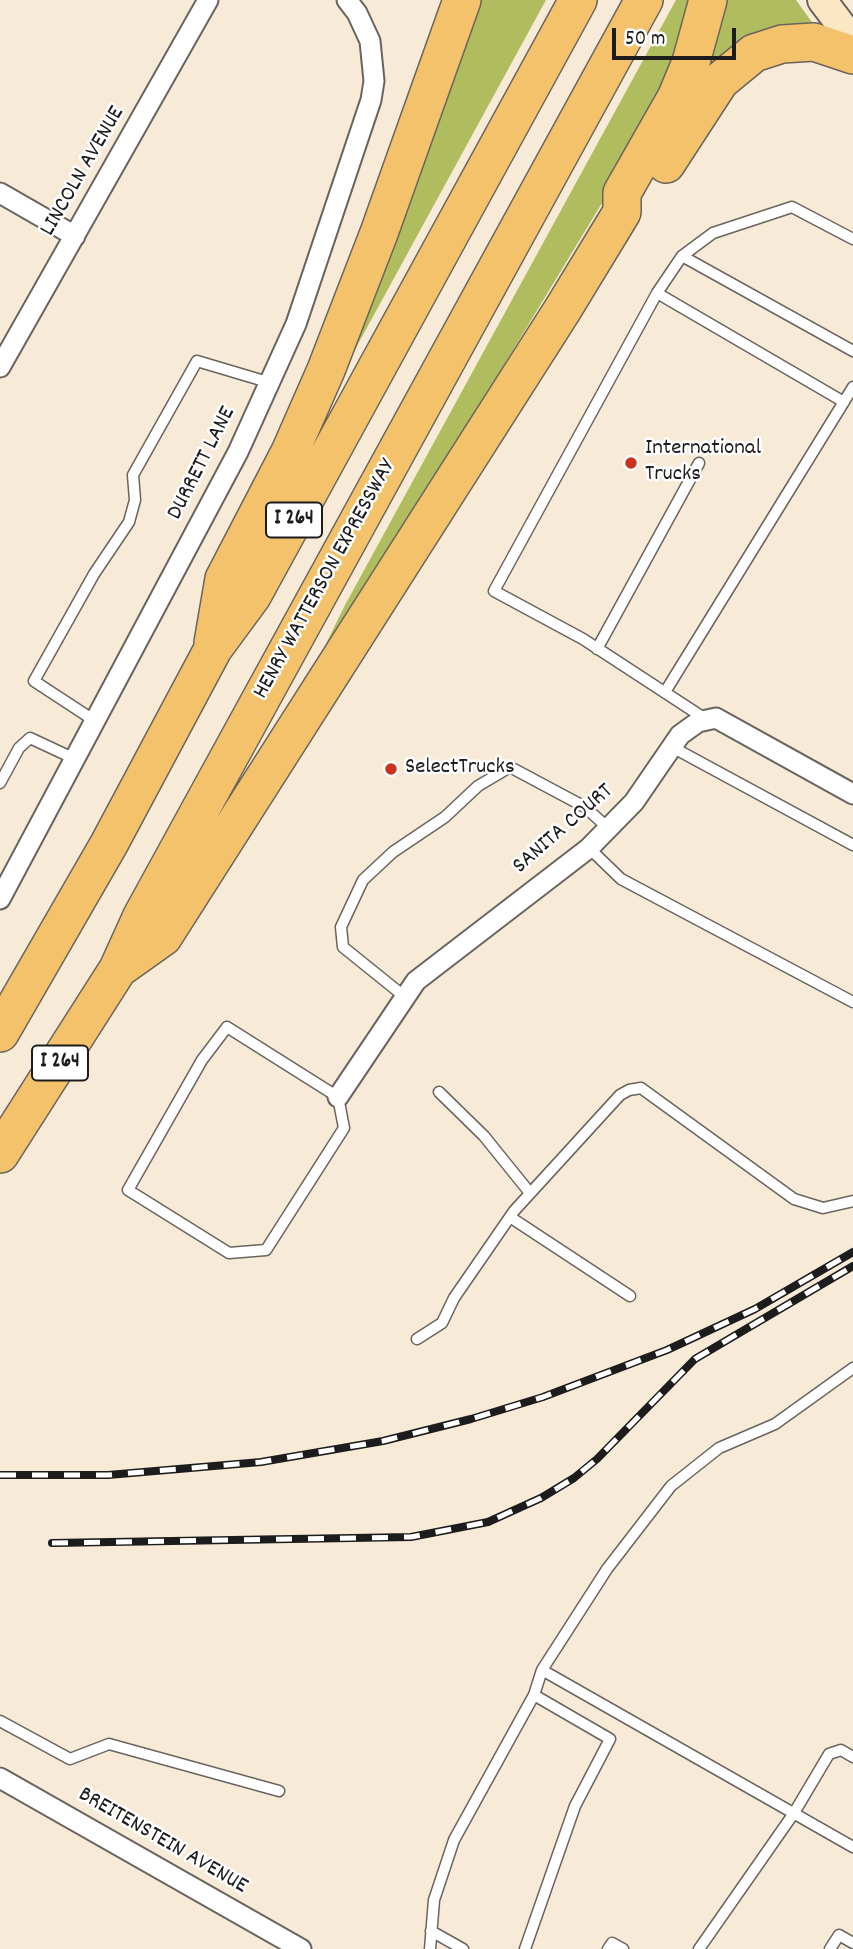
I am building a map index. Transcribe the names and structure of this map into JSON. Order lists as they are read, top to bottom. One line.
{"streets":{"highway":["I 264","HENRY WATTERSON EXPRESSWAY"],"street":["LINCOLN AVENUE","DURRETT LANE","SANITA COURT","BREITENSTEIN AVENUE"]},"places":["International Trucks","SelectTrucks"],"scale_bar":"50 m"}
